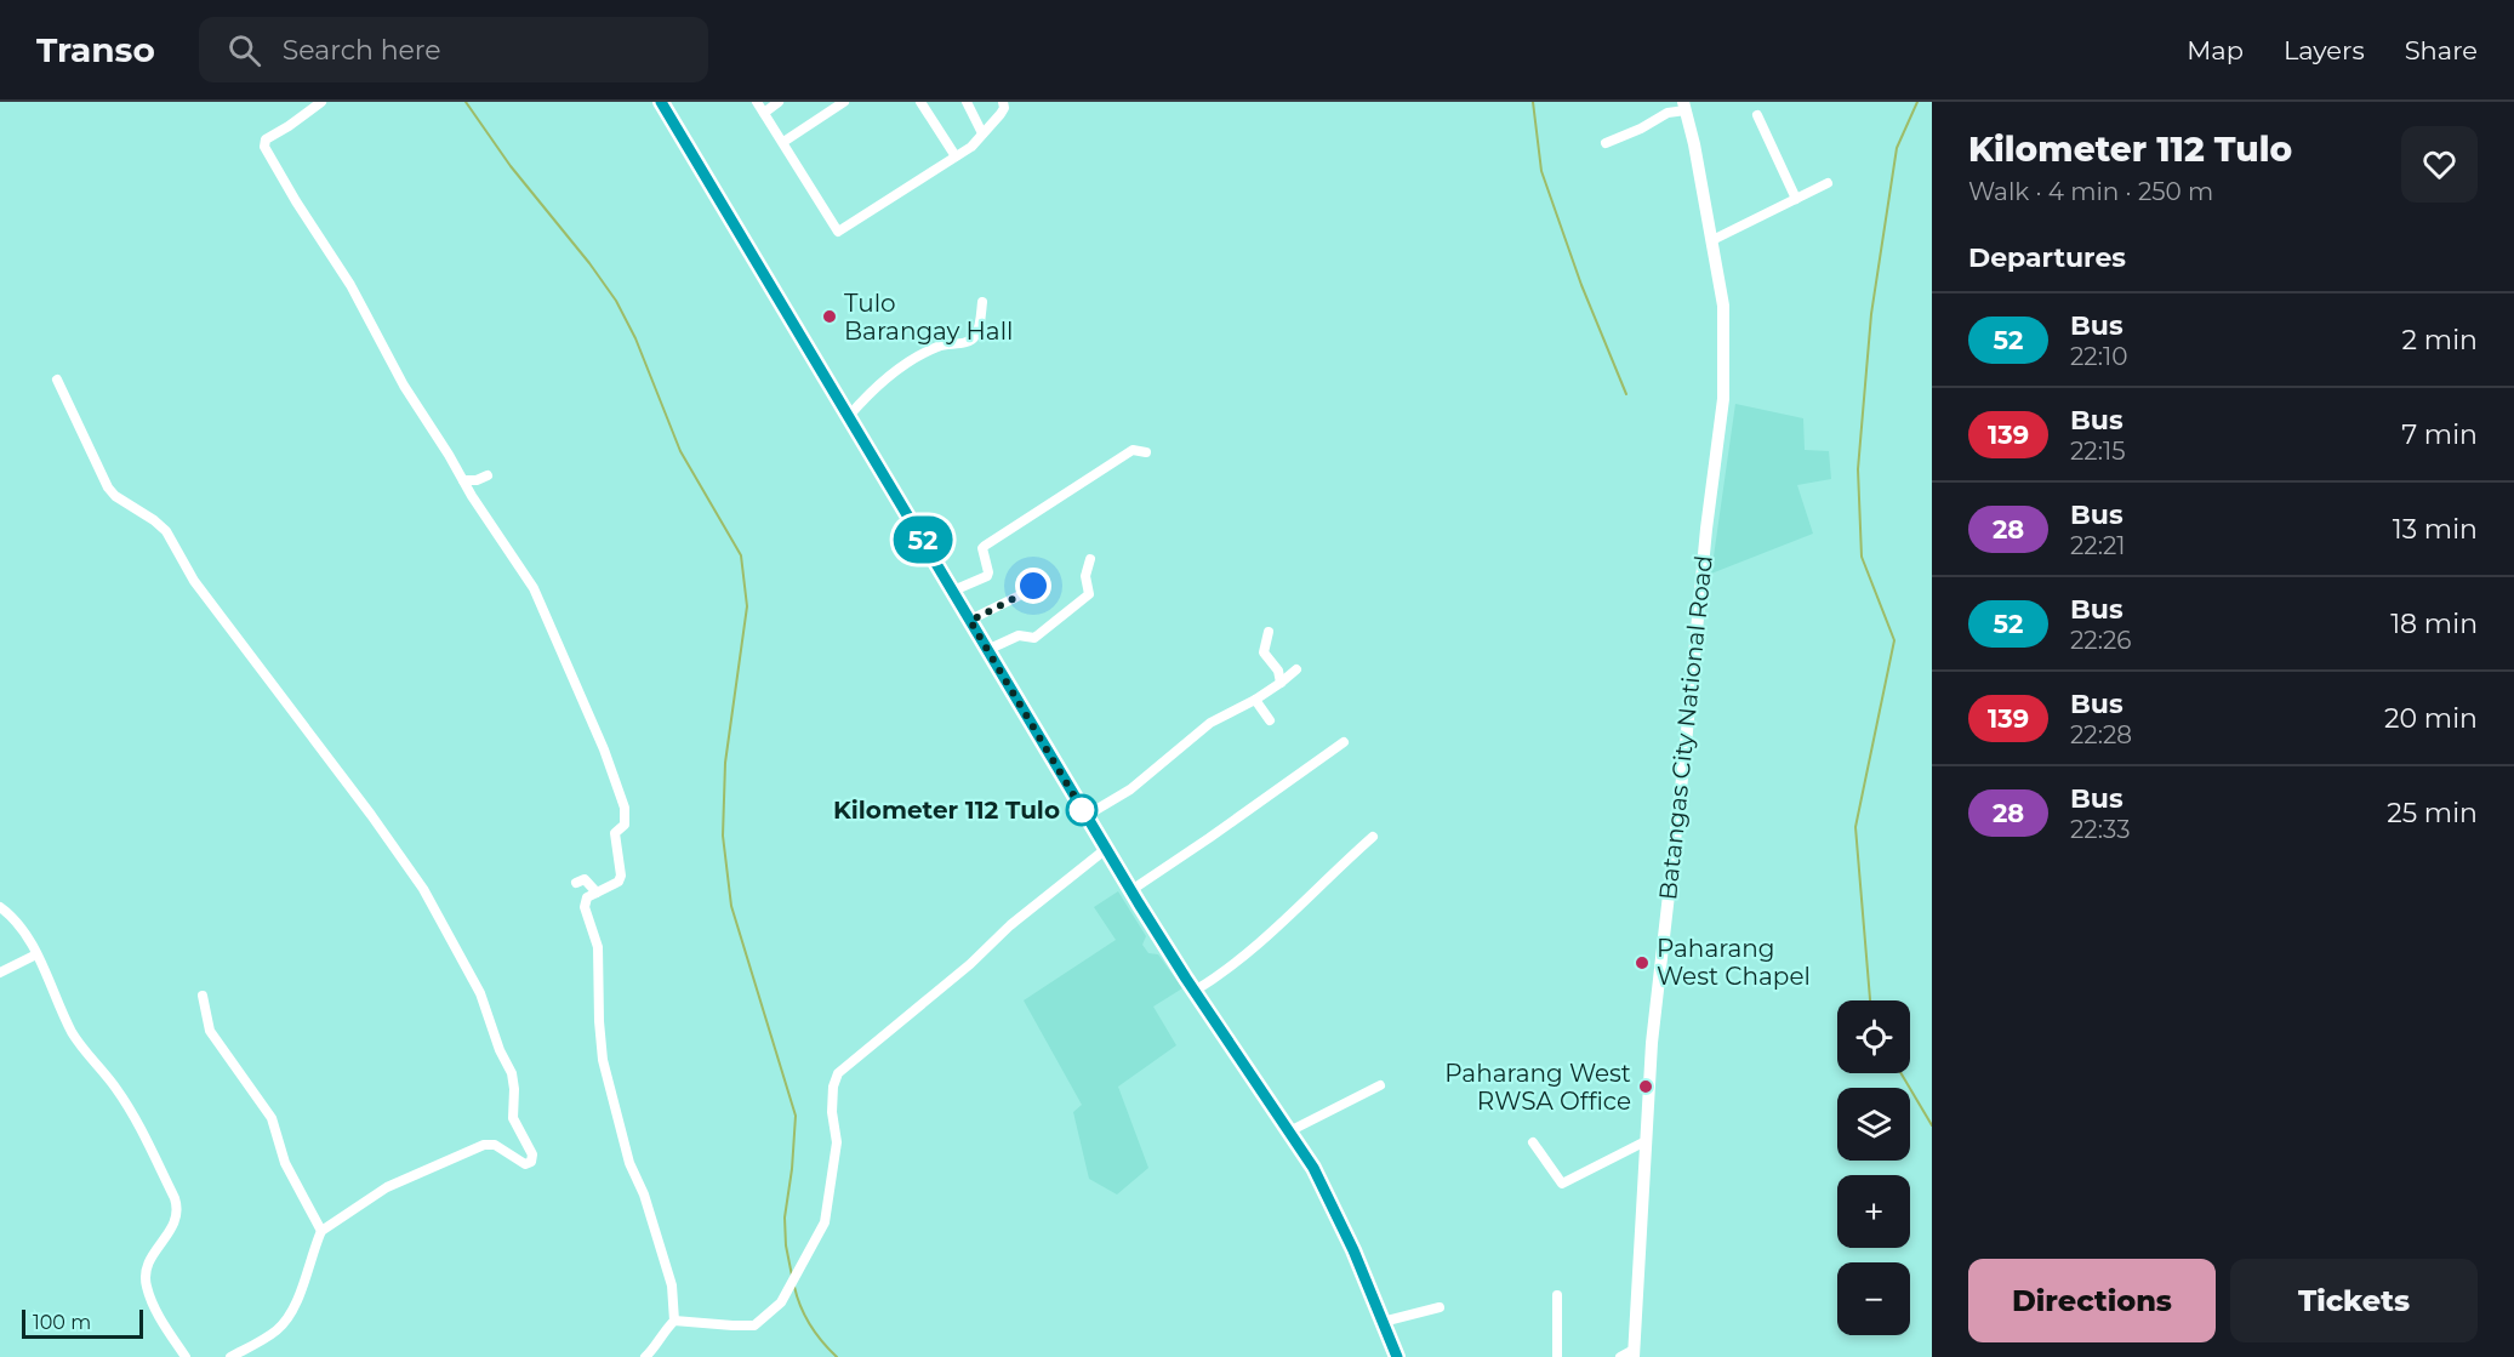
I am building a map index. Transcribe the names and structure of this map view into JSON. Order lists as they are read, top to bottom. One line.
{"streets":{"street":["Batangas City National Road"]},"places":["Tulo Barangay Hall","Kilometer 112 Tulo","Paharang West Chapel","Paharang West RWSA Office"],"lines":["bus line 52"],"scale_bar":"100 m","page":{"header":"Transo","search":"Search here","nav":["Map","Layers","Share"],"on_map":"52","heading":[["Kilometer 112 Tulo","Walk · 4 min · 250 m"],"Departures"],"list":[{"mark":"52","name":"Bus","note":"22:10","value":"2 min"},{"mark":"139","name":"Bus","note":"22:15","value":"7 min"},{"mark":"28","name":"Bus","note":"22:21","value":"13 min"},{"mark":"52","name":"Bus","note":"22:26","value":"18 min"},{"mark":"139","name":"Bus","note":"22:28","value":"20 min"},{"mark":"28","name":"Bus","note":"22:33","value":"25 min"}],"map_buttons":["+","−"],"buttons":["Directions","Tickets"],"scale":"100 m"}}
